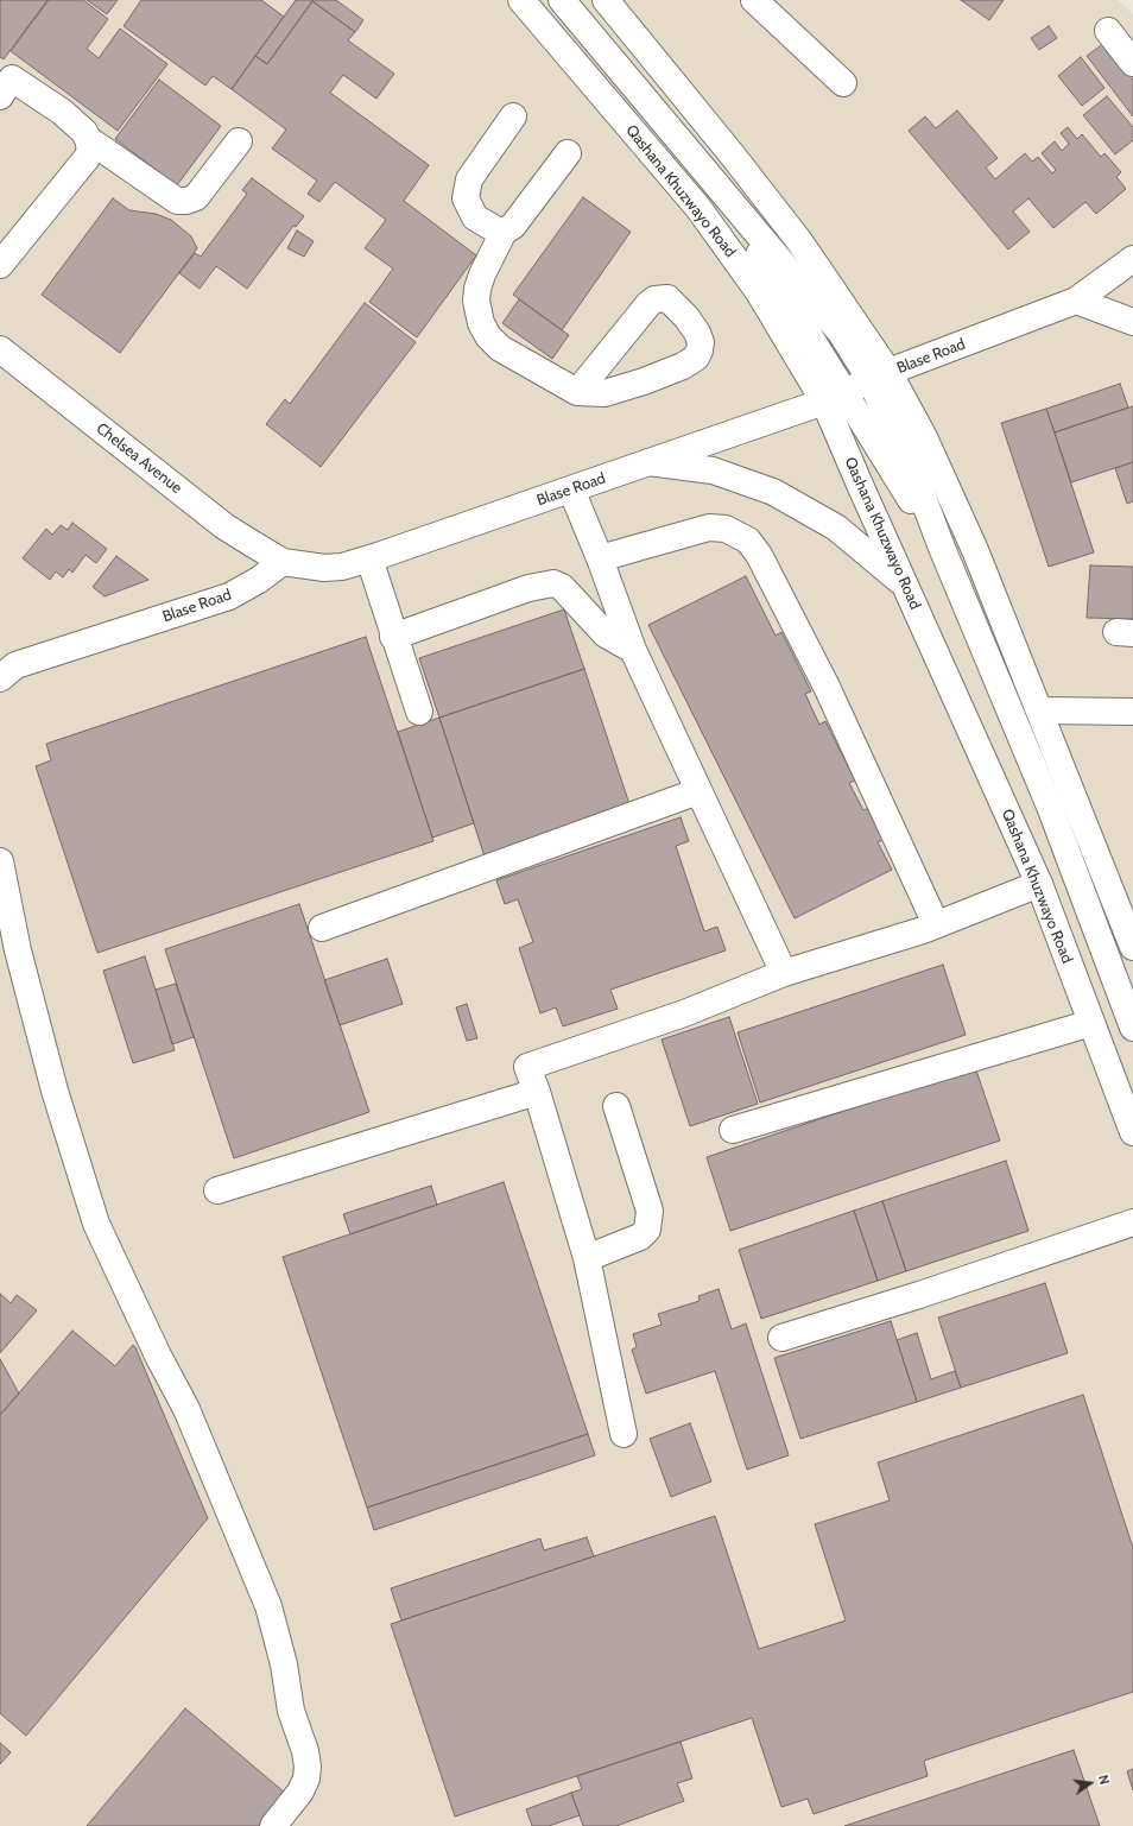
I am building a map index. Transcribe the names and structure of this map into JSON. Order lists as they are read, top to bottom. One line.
{"streets":{"main road":["Qashana Khuzwayo Road","Blase Road","Chelsea Avenue"]},"crossings":[["Qashana Khuzwayo Road","Blase Road"],["Blase Road","Chelsea Avenue"]],"north":"right"}
